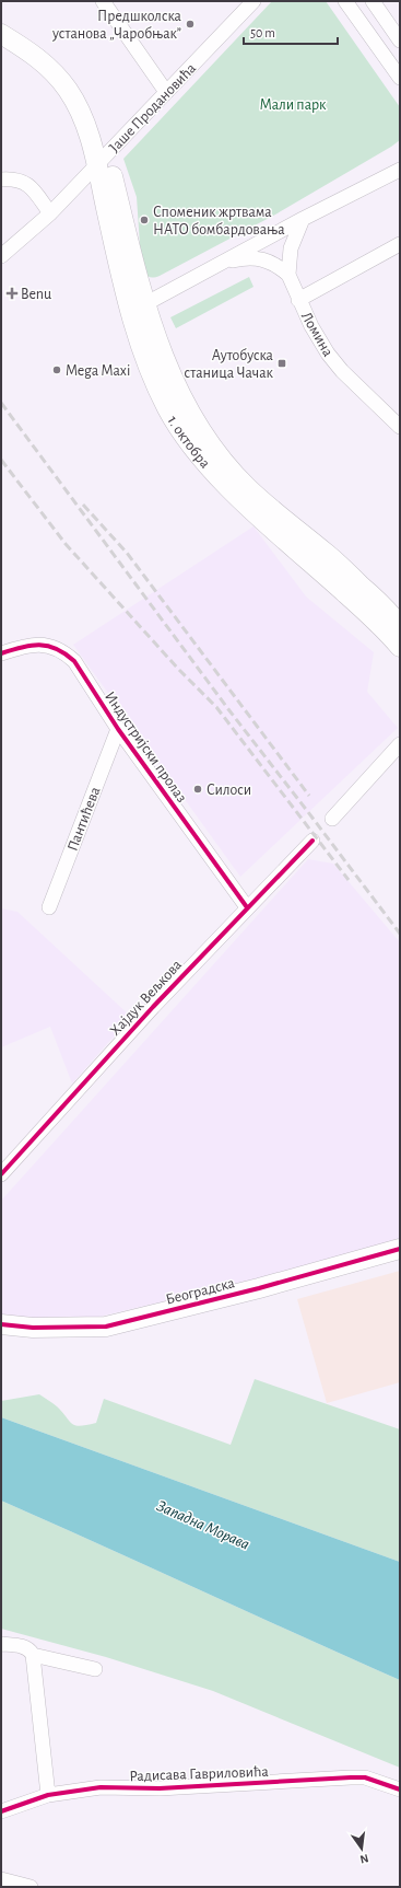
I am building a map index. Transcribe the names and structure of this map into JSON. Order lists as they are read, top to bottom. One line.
{"streets":{"main road":["1. октобра","Београдска"],"street":["Јаше Продановића","Ломина","Индустријски пролаз","Пантићева","Хајдук Вељкова","Радисава Гавриловића"]},"crossings":[["Јаше Продановића","1. октобра"],["Индустријски пролаз","Пантићева"],["Индустријски пролаз","Хајдук Вељкова"]],"water":["Западна Морава"],"parks":["Мали парк"],"places":{"other":["Предшколска установа „Чаробњак”","Споменик жртвама НАТО бомбардовања","Mega Maxi","Силоси"],"health":["Benu"],"transit":["Аутобуска станица Чачак"]},"scale_bar":"50 m","north":"bottom"}
